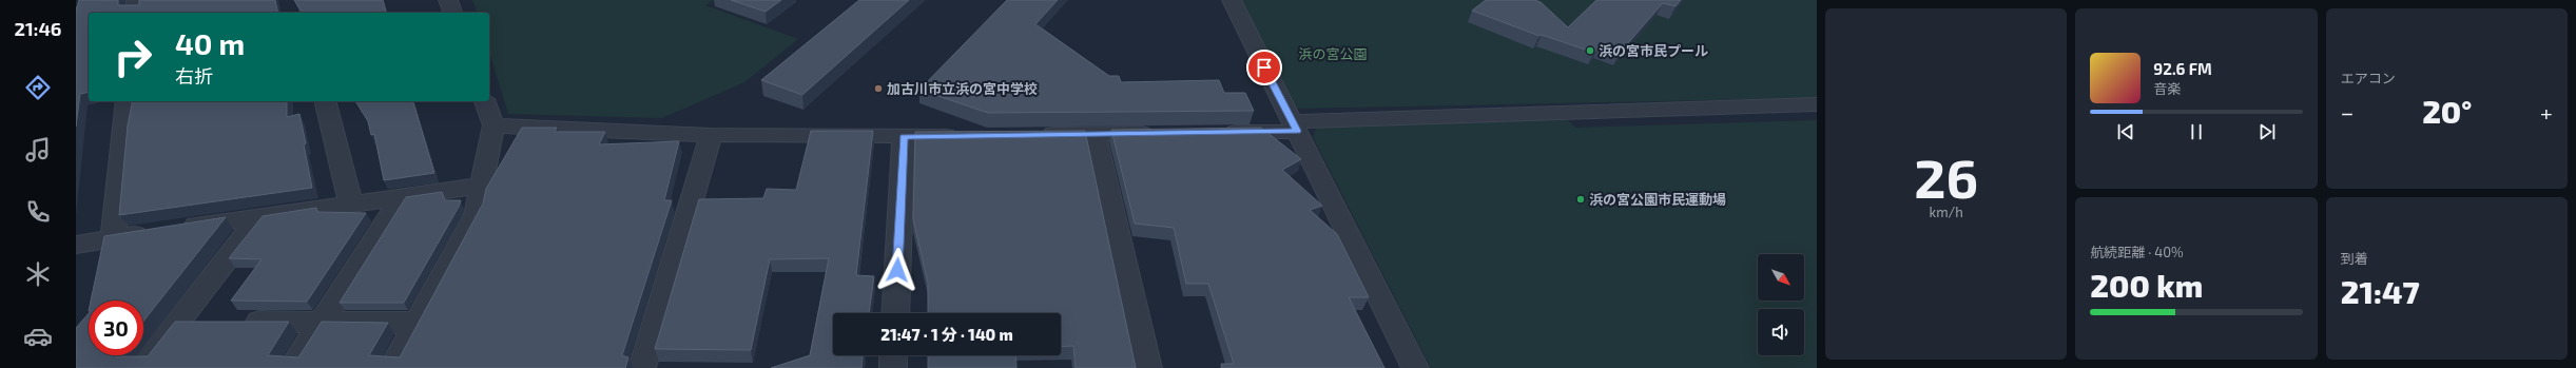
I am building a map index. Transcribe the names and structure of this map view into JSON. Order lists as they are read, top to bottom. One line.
{"parks":["浜の宮公園"],"places":["浜の宮市民プール","加古川市立浜の宮中学校","浜の宮公園市民運動場"],"north":"bottom right","page":{"tabs":"21:46","tile":[["26","km/h"],"エアコン",["航続距離 · 40%","200 km"],["到着","21:47"]],"turn":["40 m","右折"],"song":["92.6 FM","音楽"],"heat":["−","20°","+"],"limit":"30","trip":"21:47 · 1 分 · 140 m"}}
